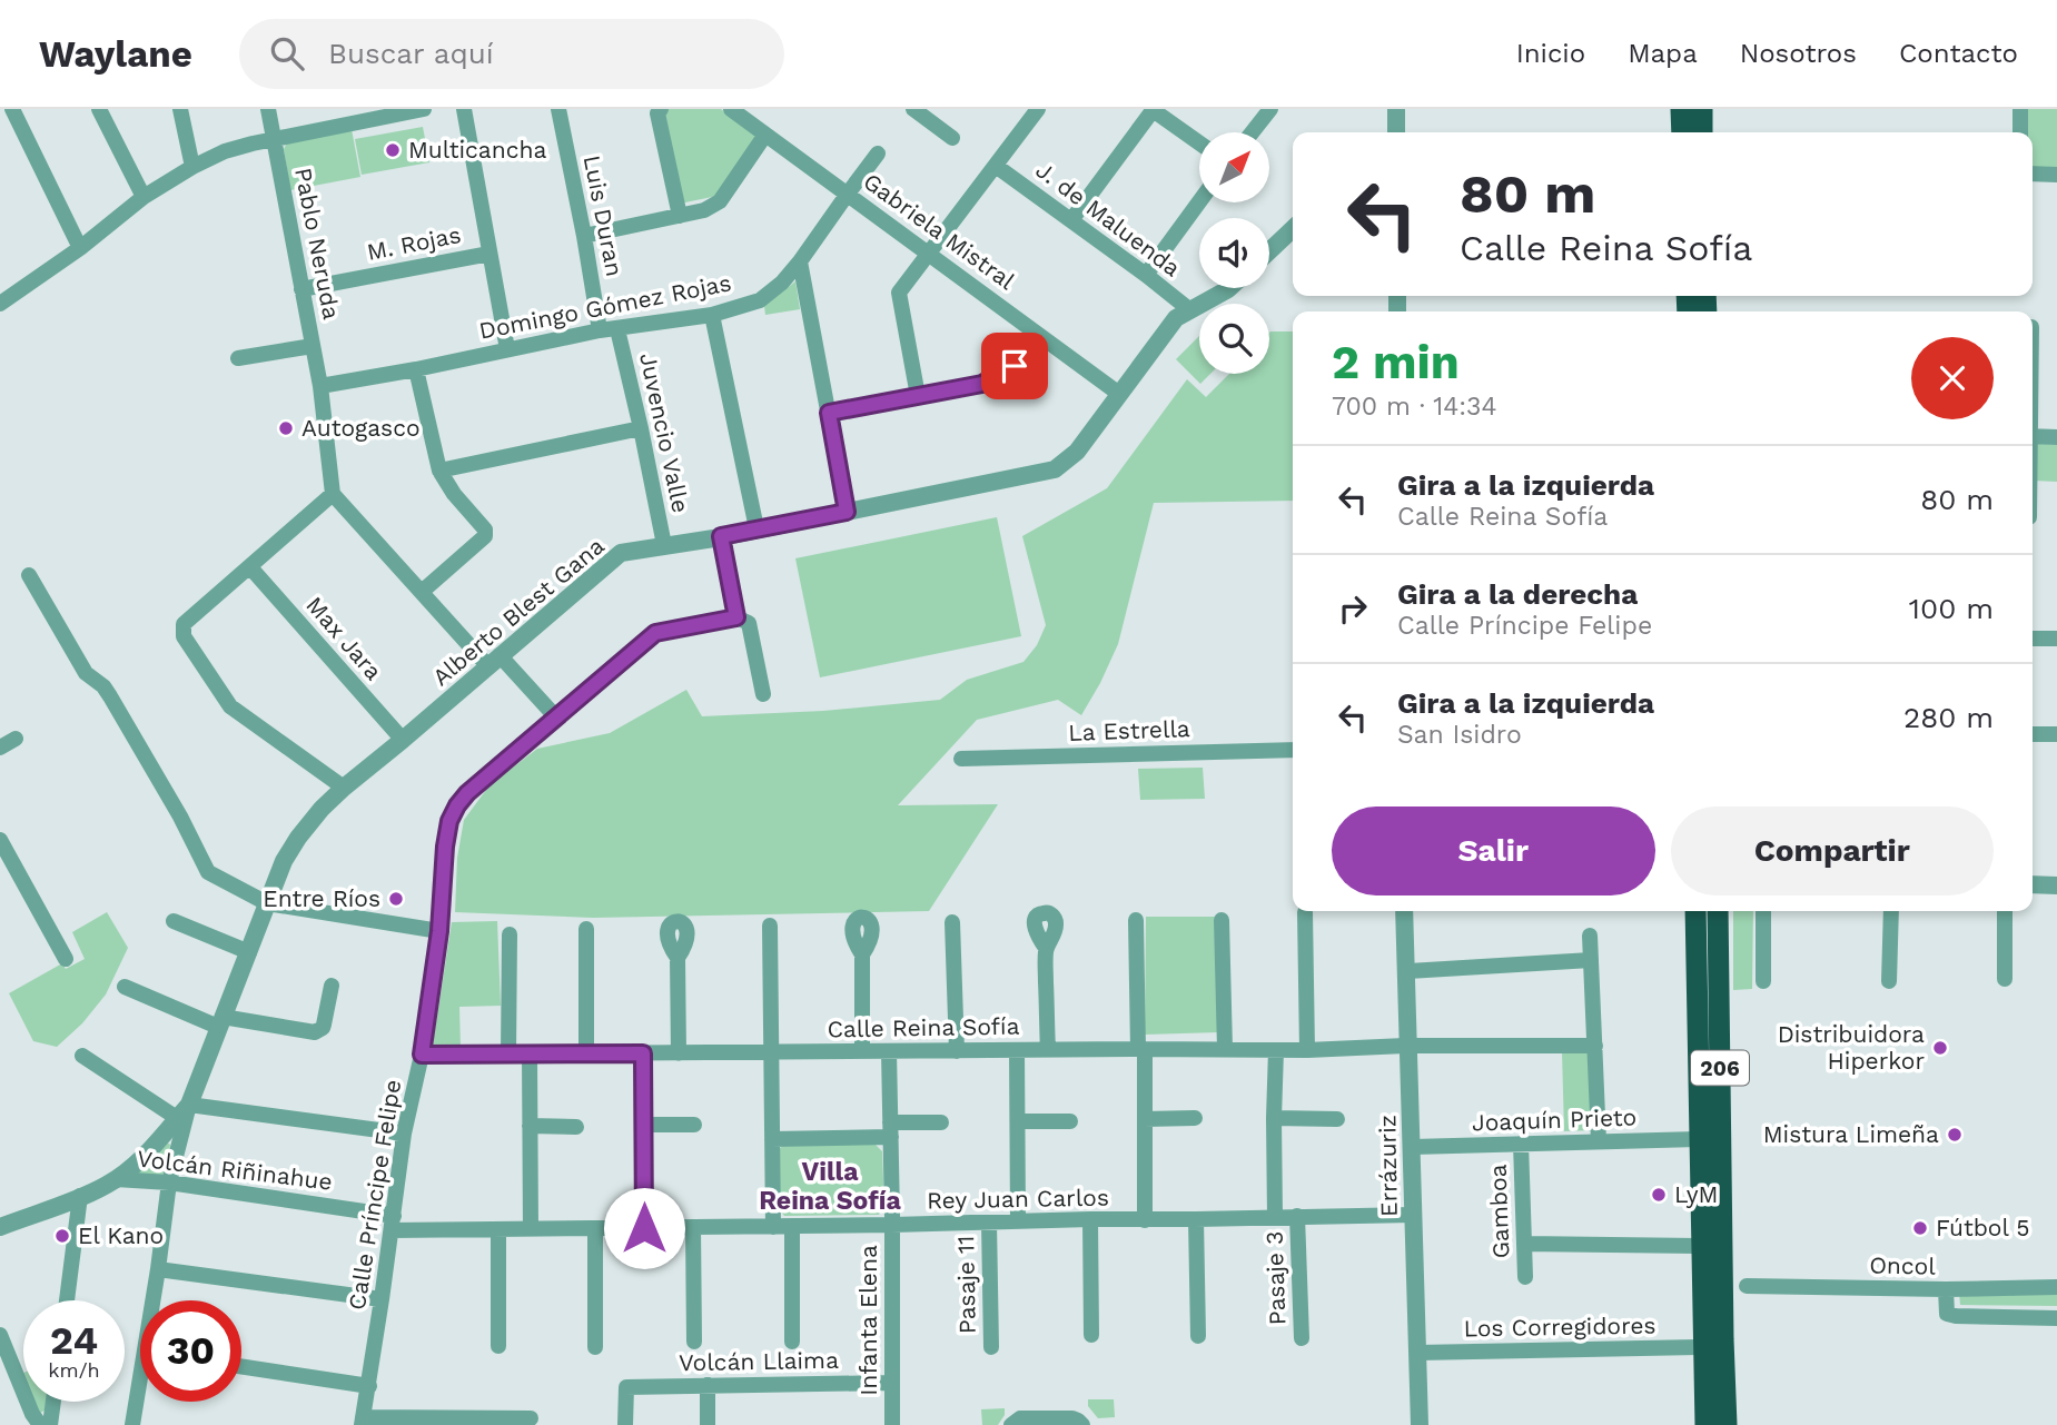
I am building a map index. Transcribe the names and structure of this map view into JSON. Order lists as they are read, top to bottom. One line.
{"streets":{"highway":["206"],"street":["Luis Duran","J. de Maluenda","Gabriela Mistral","Pablo Neruda","M. Rojas","Domingo Gómez Rojas","Juvencio Valle","Alberto Blest Gana","Max Jara","La Estrella","Calle Reina Sofía","Joaquín Prieto","Errázuriz","Volcán Riñinahue","Calle Príncipe Felipe","Rey Juan Carlos","Gamboa","Oncol","Pasaje 3","Pasaje 11","Infanta Elena","Los Corregidores","Volcán Llaima"]},"crossings":[["Luis Duran","Domingo Gómez Rojas"],["J. de Maluenda","Alberto Blest Gana"],["Gabriela Mistral","Domingo Gómez Rojas"],["Gabriela Mistral","Alberto Blest Gana"],["Pablo Neruda","M. Rojas"],["Pablo Neruda","Domingo Gómez Rojas"],["Domingo Gómez Rojas","Juvencio Valle"],["Juvencio Valle","Alberto Blest Gana"],["Alberto Blest Gana","Max Jara"],["Alberto Blest Gana","Volcán Riñinahue"],["Calle Reina Sofía","Errázuriz"],["Calle Reina Sofía","Calle Príncipe Felipe"],["Calle Reina Sofía","Infanta Elena"],["206","Joaquín Prieto"],["206","Los Corregidores"],["Joaquín Prieto","Errázuriz"],["Joaquín Prieto","Gamboa"],["Errázuriz","Rey Juan Carlos"],["Errázuriz","Los Corregidores"],["Volcán Riñinahue","Calle Príncipe Felipe"],["Volcán Riñinahue","Rey Juan Carlos"],["Calle Príncipe Felipe","Rey Juan Carlos"],["Rey Juan Carlos","Pasaje 3"],["Rey Juan Carlos","Pasaje 11"],["Rey Juan Carlos","Infanta Elena"],["Infanta Elena","Volcán Llaima"]],"districts":["Villa Reina Sofía"],"places":["Multicancha","Autogasco","Entre Ríos","Distribuidora Hiperkor","Mistura Limeña","LyM","Fútbol 5","El Kano"],"north":"top right","page":{"header":"Waylane","search":"Buscar aquí","nav":["Inicio","Mapa","Nosotros","Contacto"],"turn":["80 m","Calle Reina Sofía"],"heading":["2 min","700 m · 14:34"],"list":[{"name":"Gira a la izquierda","note":"Calle Reina Sofía","value":"80 m"},{"name":"Gira a la derecha","note":"Calle Príncipe Felipe","value":"100 m"},{"name":"Gira a la izquierda","note":"San Isidro","value":"280 m"}],"buttons":["Salir","Compartir"],"speed":"24 km/h","limit":"30"}}
